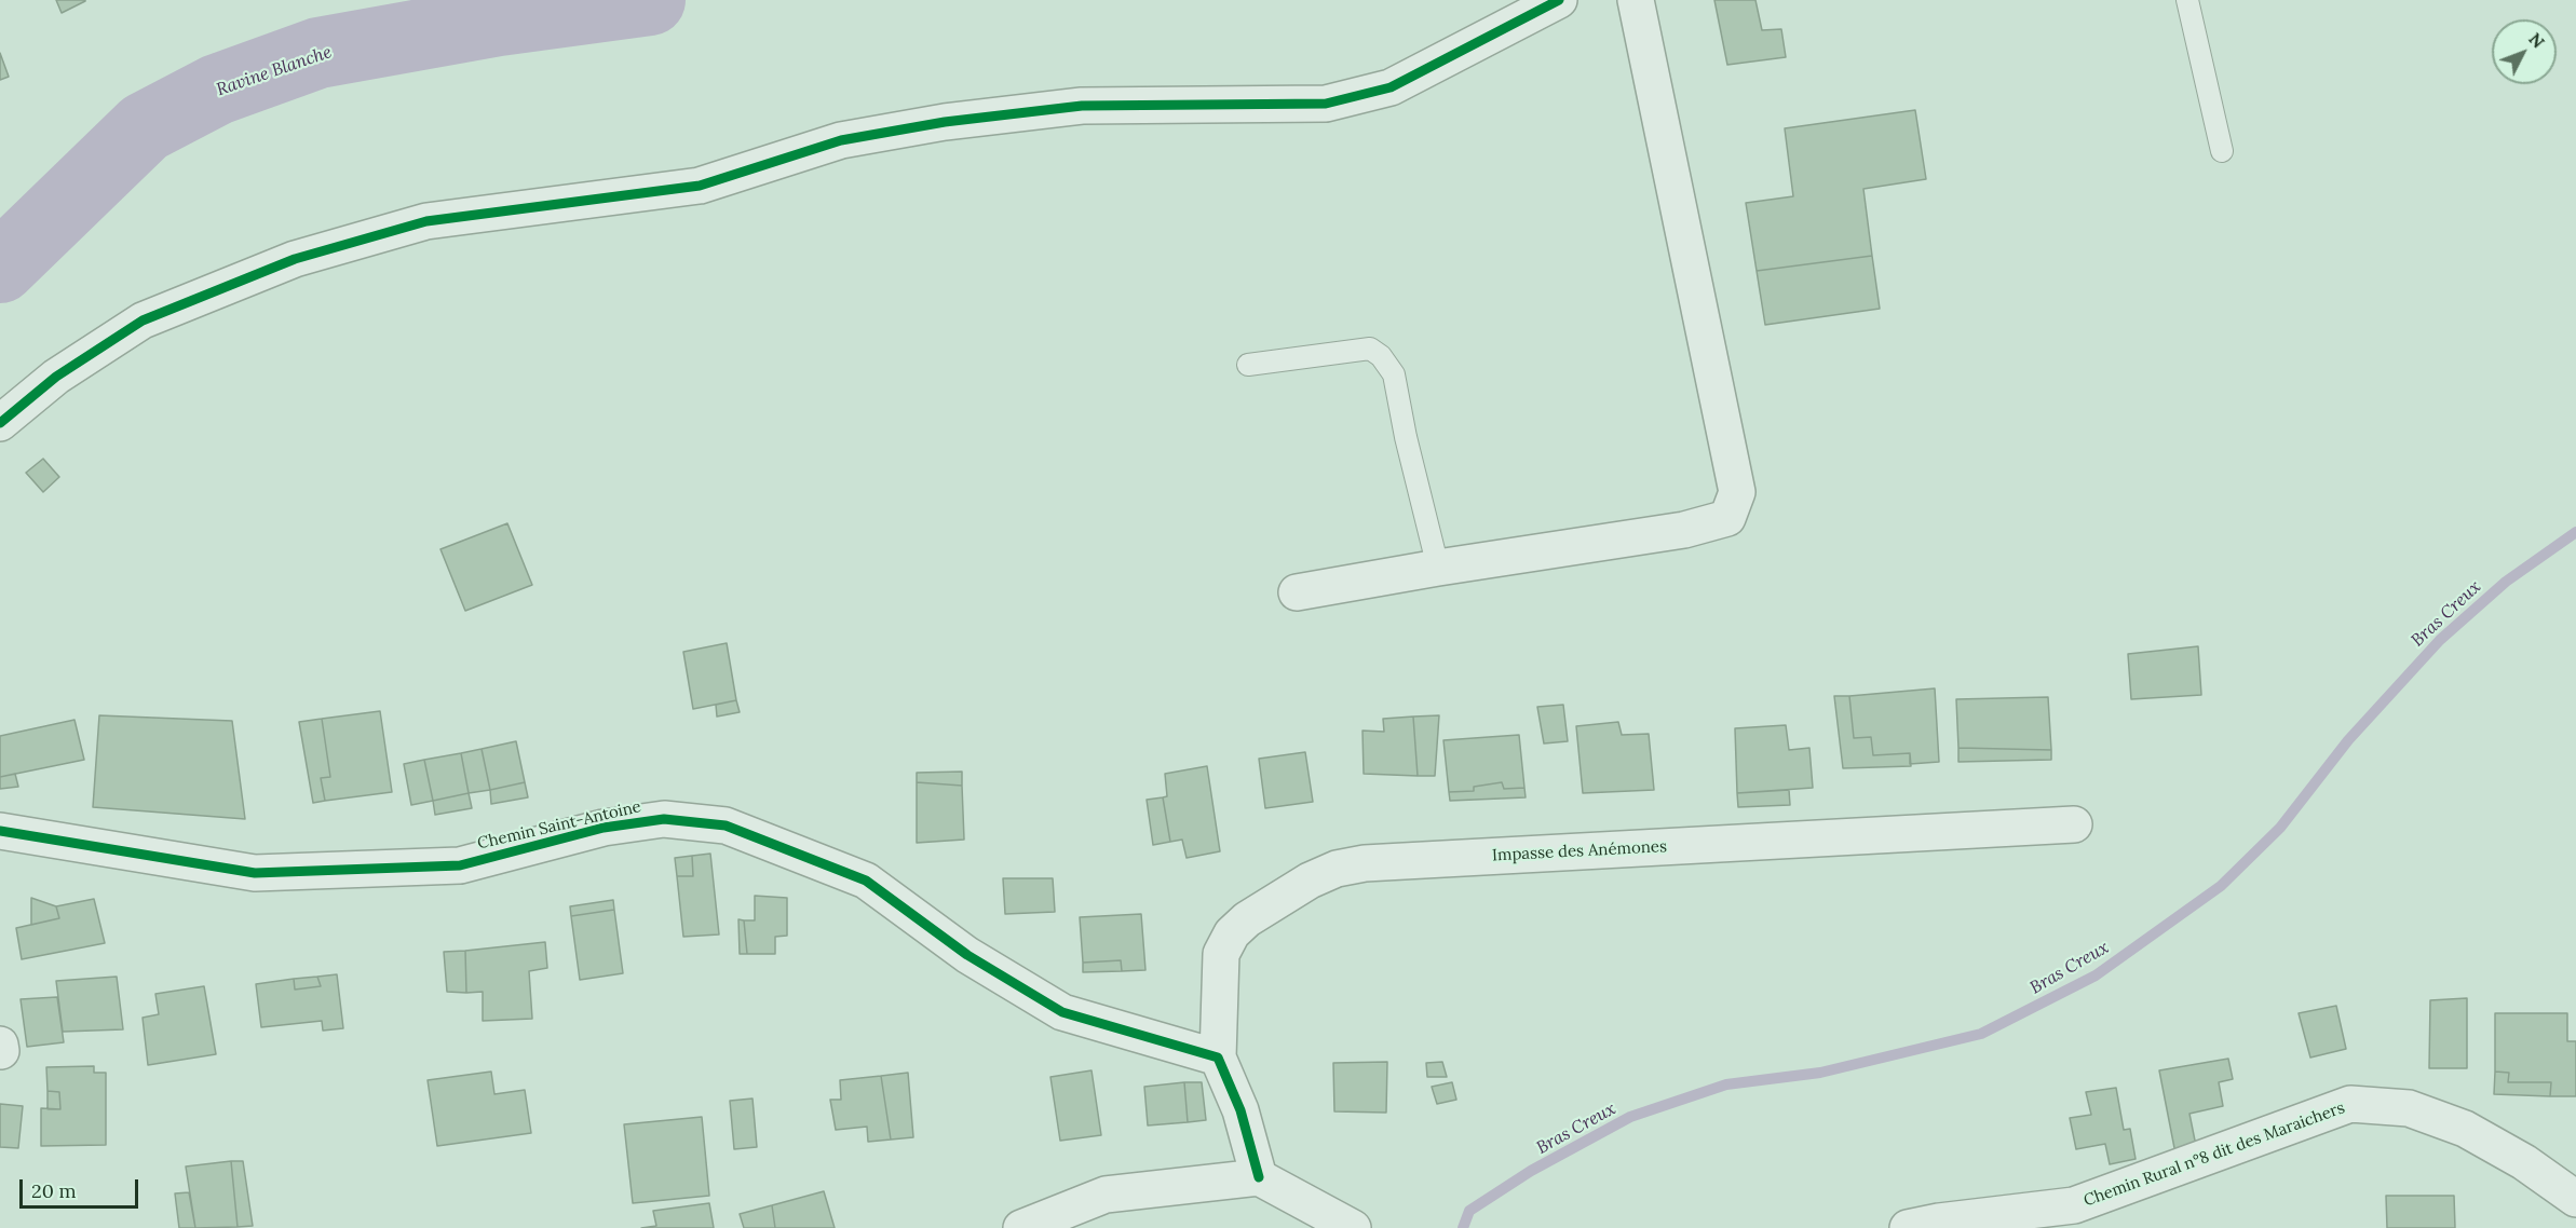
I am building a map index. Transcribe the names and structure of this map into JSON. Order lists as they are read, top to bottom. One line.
{"streets":{"street":["Chemin Saint-Antoine","Impasse des Anémones","Chemin Rural n°8 dit des Maraichers"]},"crossings":[["Chemin Saint-Antoine","Impasse des Anémones"]],"water":["Ravine Blanche","Bras Creux"],"scale_bar":"20 m","north":"top right"}
